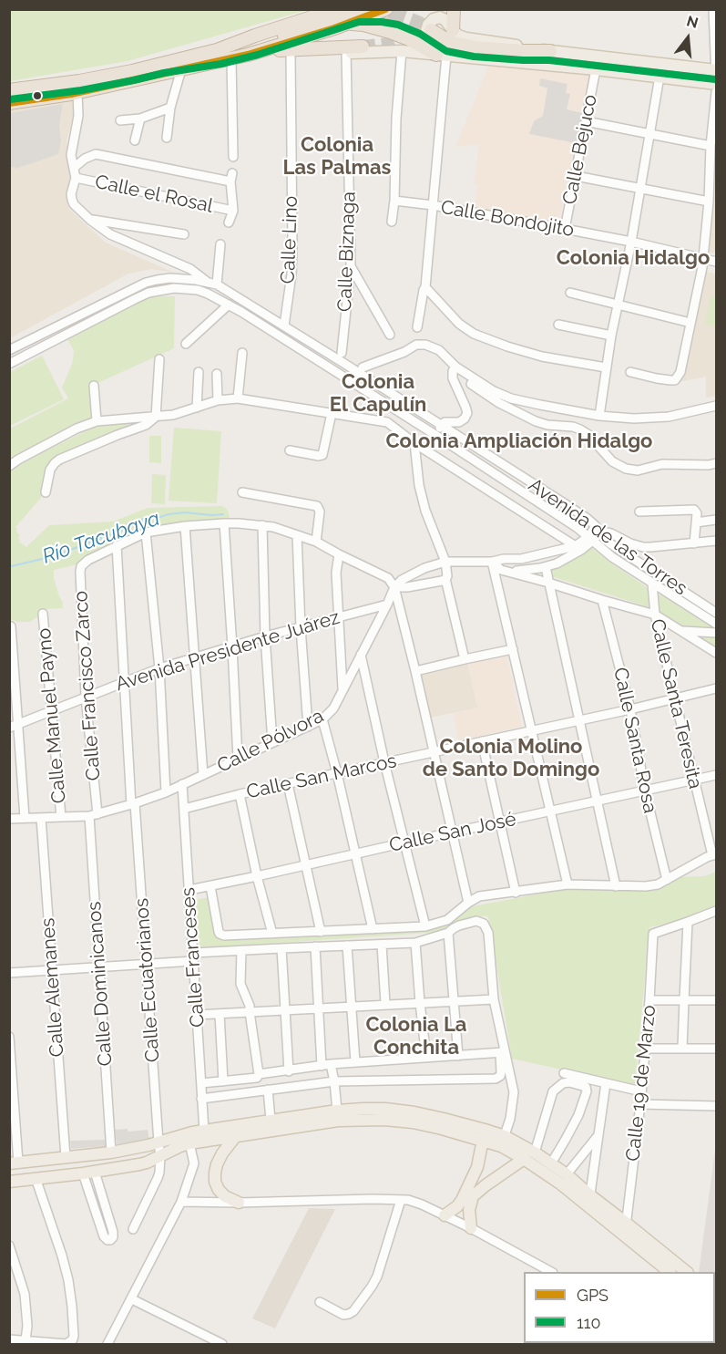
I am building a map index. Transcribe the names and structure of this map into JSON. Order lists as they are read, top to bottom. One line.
{"streets":{"street":["Calle Bejuco","Calle el Rosal","Calle Bondojito","Calle Lino","Calle Biznaga","Avenida de las Torres","Avenida Presidente Juárez","Calle Francisco Zarco","Calle Santa Teresita","Calle Manuel Payno","Calle Santa Rosa","Calle Pólvora","Calle San Marcos","Calle San José","Calle Franceses","Calle Ecuatorianos","Calle Dominicanos","Calle Alemanes","Calle 19 de Marzo"]},"crossings":[["Calle Bejuco","Calle Bondojito"],["Calle Lino","Avenida de las Torres"],["Avenida de las Torres","Calle Santa Teresita"],["Avenida Presidente Juárez","Calle Francisco Zarco"],["Avenida Presidente Juárez","Calle Manuel Payno"],["Avenida Presidente Juárez","Calle Pólvora"],["Avenida Presidente Juárez","Calle Ecuatorianos"],["Calle Francisco Zarco","Calle Pólvora"],["Calle Francisco Zarco","Calle Ecuatorianos"],["Calle Francisco Zarco","Calle Dominicanos"],["Calle Santa Teresita","Calle San Marcos"],["Calle Santa Teresita","Calle San José"],["Calle Manuel Payno","Calle Pólvora"],["Calle Santa Rosa","Calle San Marcos"],["Calle Santa Rosa","Calle San José"],["Calle Pólvora","Calle Franceses"],["Calle Pólvora","Calle Ecuatorianos"],["Calle Pólvora","Calle Dominicanos"],["Calle Pólvora","Calle Alemanes"],["Calle San Marcos","Calle Franceses"],["Calle San José","Calle Franceses"]],"districts":["Colonia Las Palmas","Colonia Hidalgo","Colonia El Capulín","Colonia Ampliación Hidalgo","Colonia Molino de Santo Domingo","Colonia La Conchita"],"water":["Río Tacubaya"],"lines":["transit line GPS","transit line 110"],"legend":["GPS","110"],"north":"top"}
